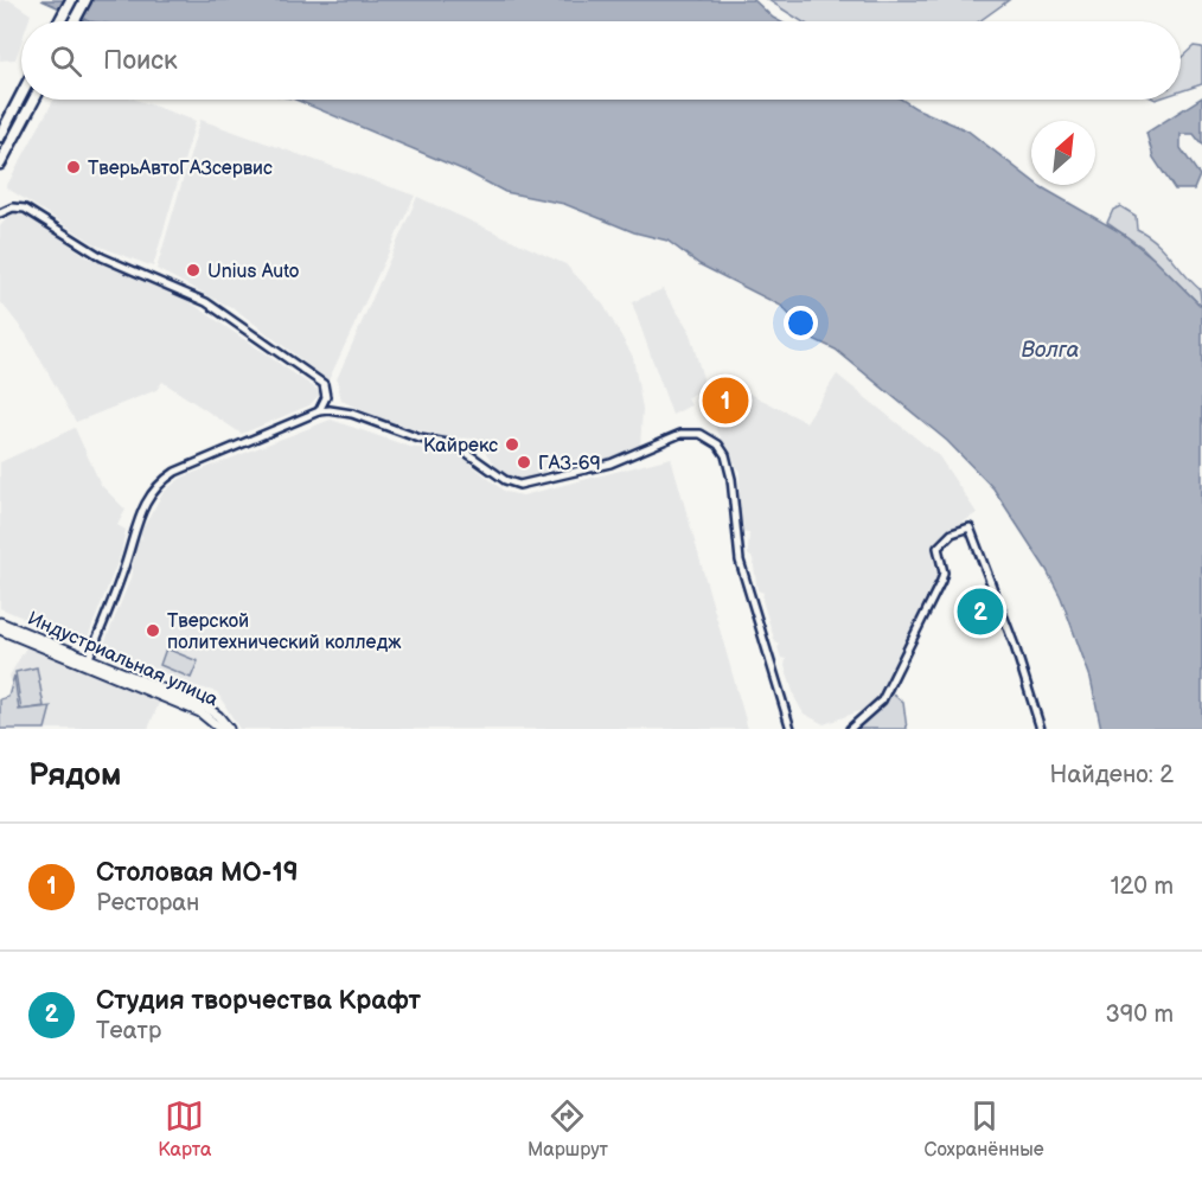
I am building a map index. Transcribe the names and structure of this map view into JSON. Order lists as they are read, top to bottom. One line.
{"streets":{"street":["Индустриальная улица"]},"water":["Волга"],"places":["ТверьАвтоГАЗсервис","Unius Auto","Кайрекс","ГАЗ-69","Тверской политехнический колледж"],"north":"top right","page":{"search":"Поиск","pins":["1","2"],"heading":["Рядом","Найдено: 2"],"list":[{"mark":"1","name":"Столовая МО-19","note":"Ресторан","value":"120 m"},{"mark":"2","name":"Студия творчества Крафт","note":"Театр","value":"390 m"}],"nav":["Карта","Маршрут","Сохранённые"]}}
